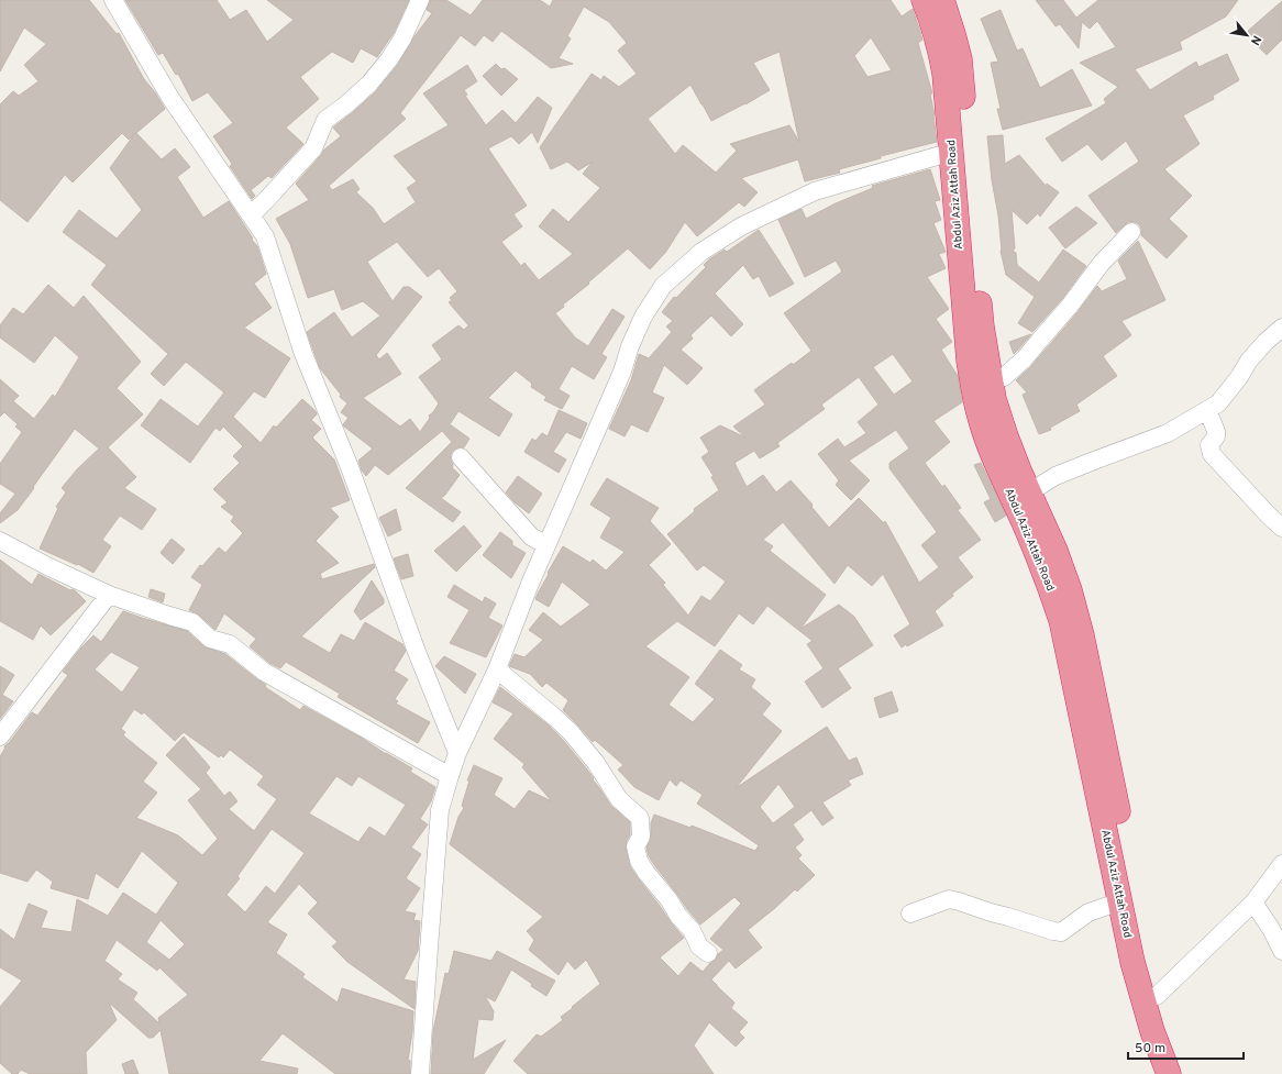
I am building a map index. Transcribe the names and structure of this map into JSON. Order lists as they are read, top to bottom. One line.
{"streets":{"highway":["Abdul Aziz Attah Road"]},"scale_bar":"50 m","north":"bottom right"}
